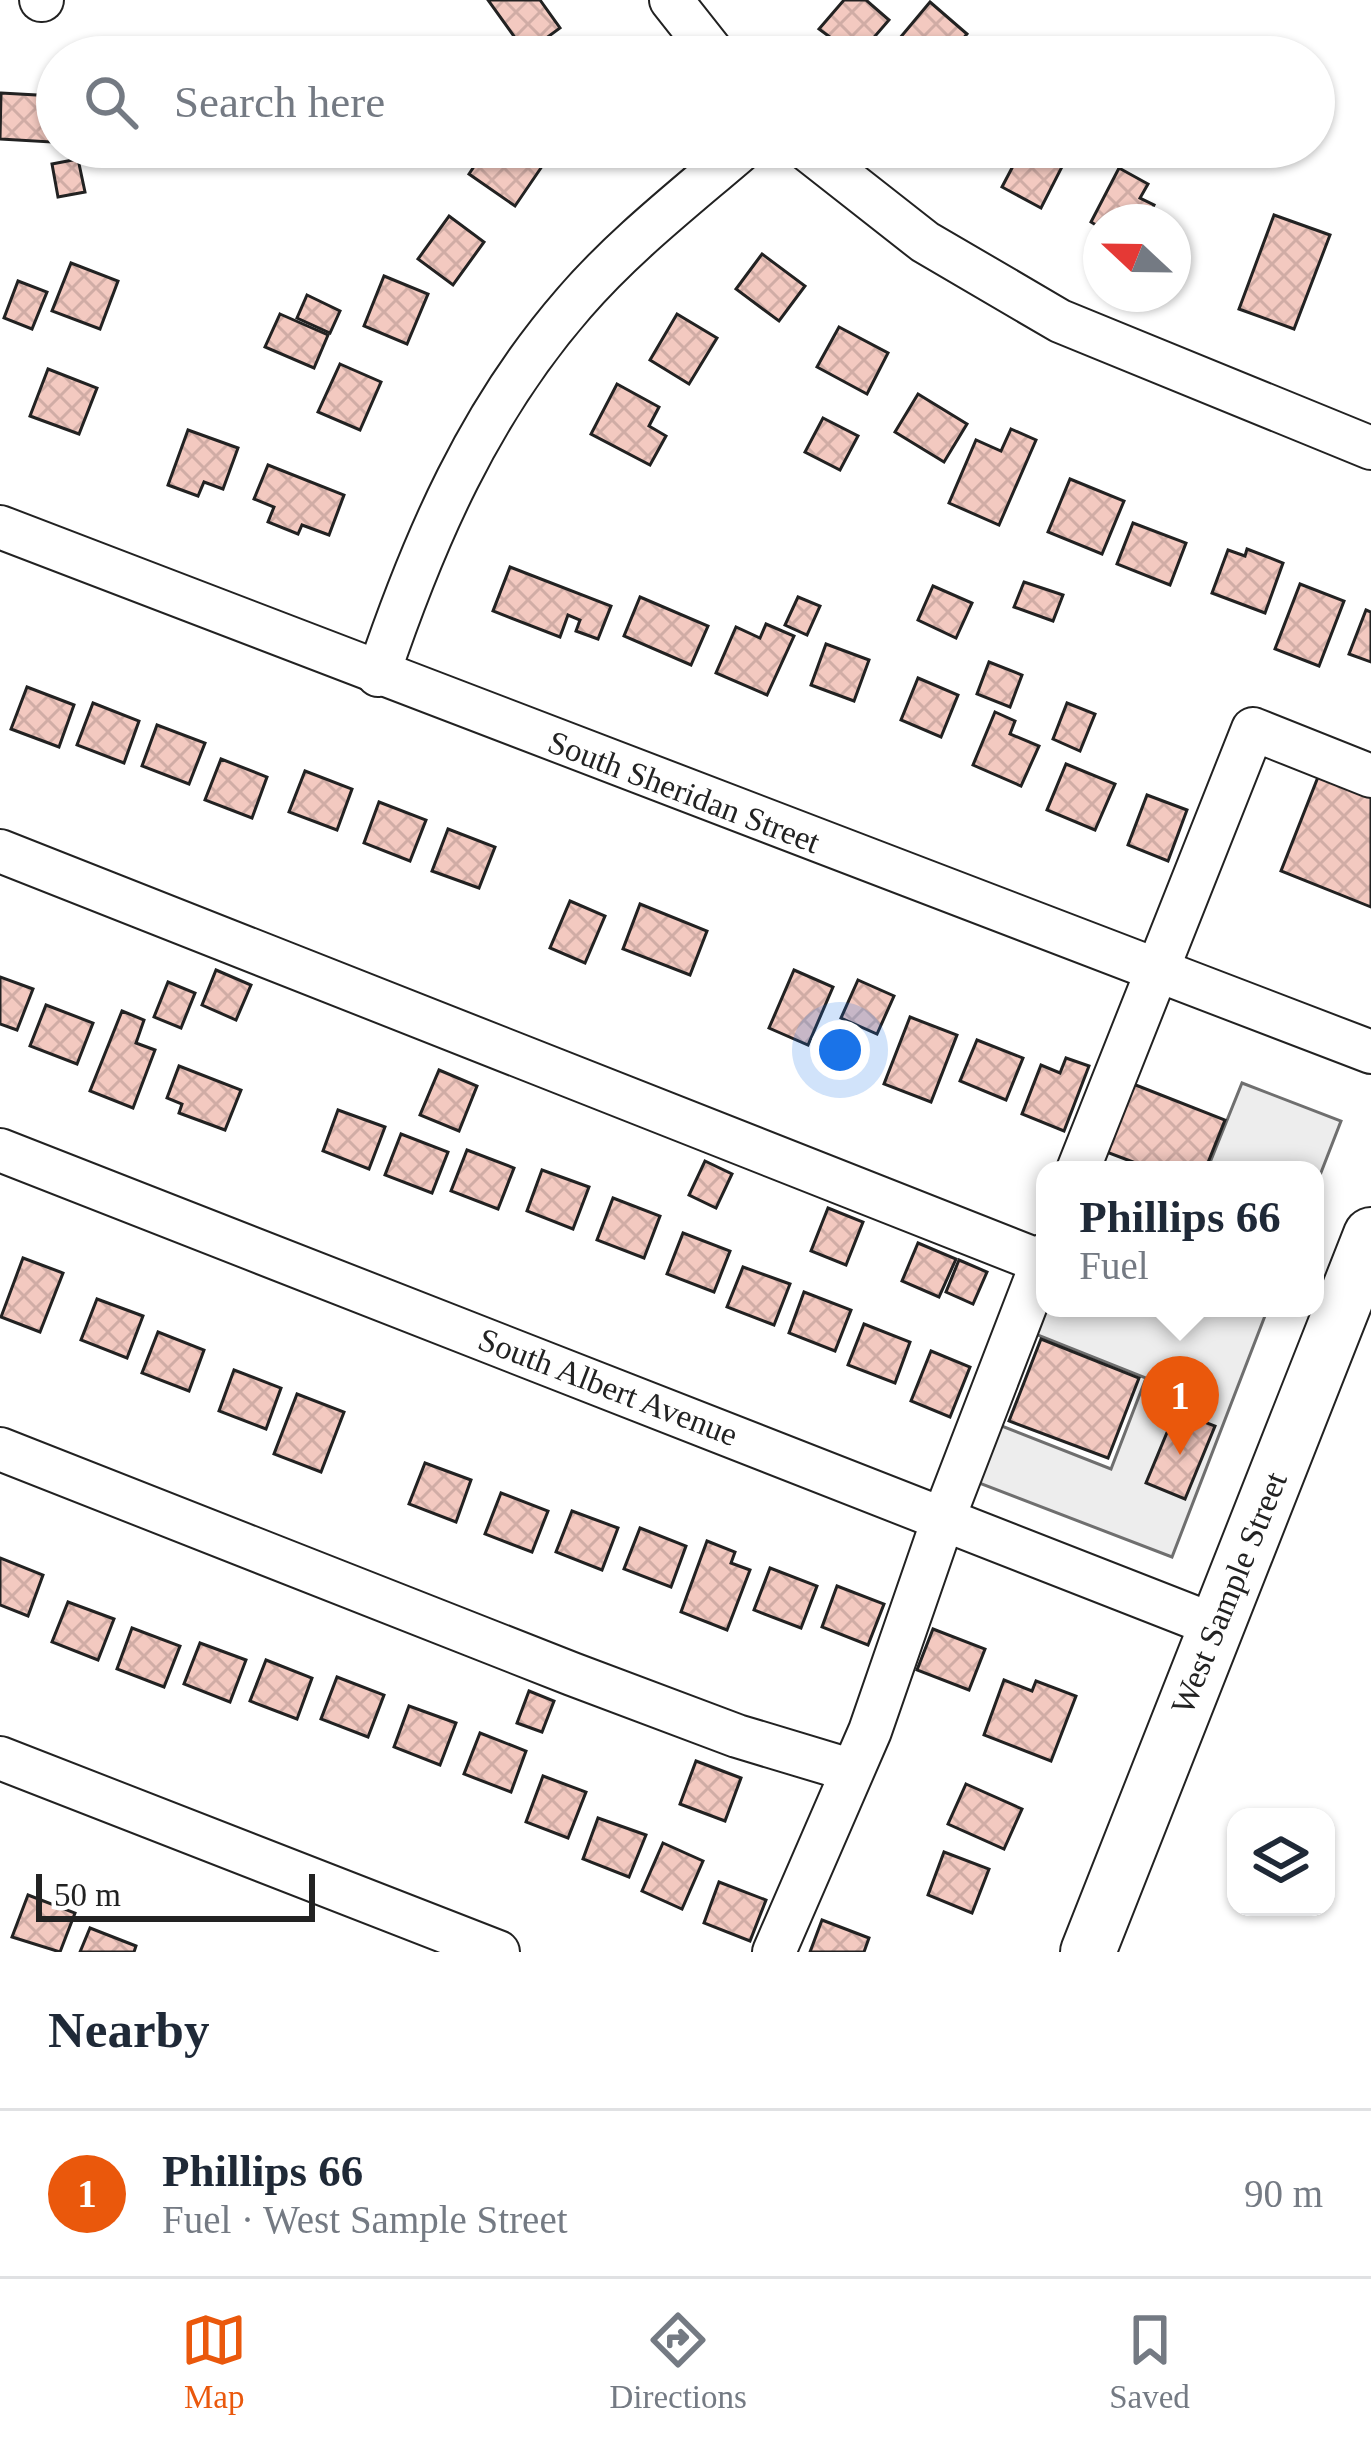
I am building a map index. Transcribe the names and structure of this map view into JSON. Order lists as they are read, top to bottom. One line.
{"streets":{"main road":["West Sample Street"],"street":["South Sheridan Street","South Albert Avenue"]},"crossings":[["South Albert Avenue","West Sample Street"]],"scale_bar":"50 m","north":"left","page":{"search":"Search here","popup":["Phillips 66","Fuel"],"pins":"1","scale":"50 m","heading":"Nearby","list":[{"mark":"1","name":"Phillips 66","note":"Fuel · West Sample Street","value":"90 m"}],"nav":["Map","Directions","Saved"]}}
